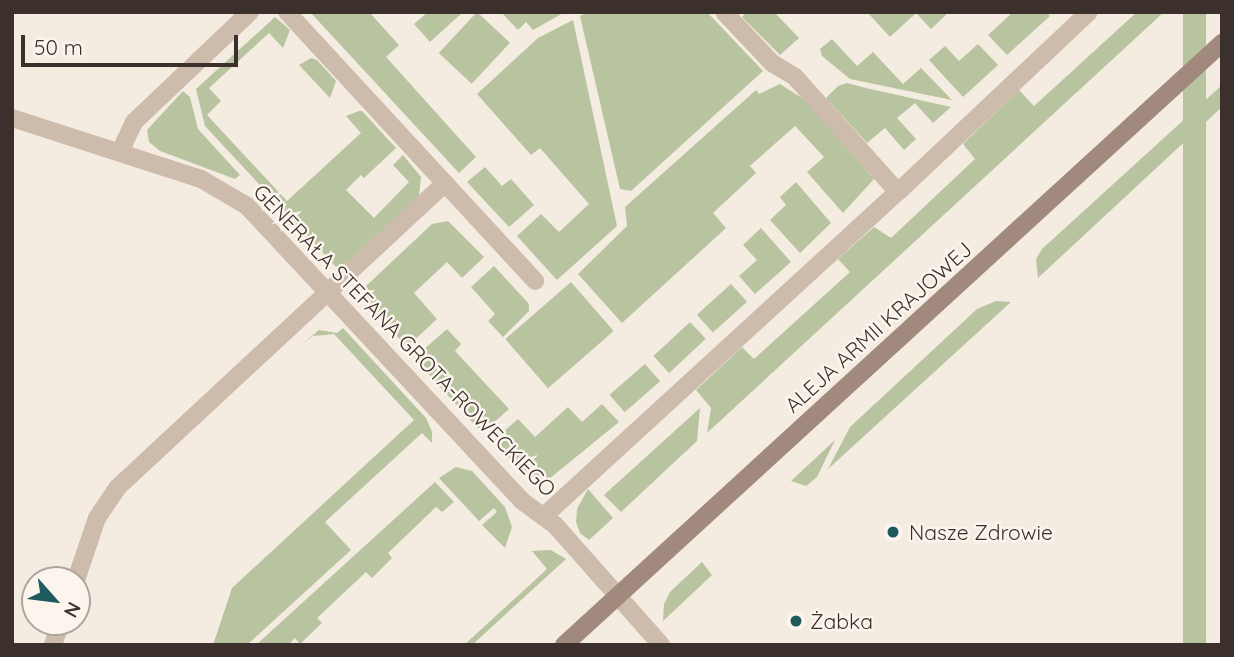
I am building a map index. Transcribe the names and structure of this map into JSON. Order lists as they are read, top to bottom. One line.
{"streets":{"street":["ALEJA ARMII KRAJOWEJ","GENERAŁA STEFANA GROTA-ROWECKIEGO"]},"crossings":[["ALEJA ARMII KRAJOWEJ","GENERAŁA STEFANA GROTA-ROWECKIEGO"]],"places":["Nasze Zdrowie","Żabka"],"scale_bar":"50 m","north":"bottom right"}
